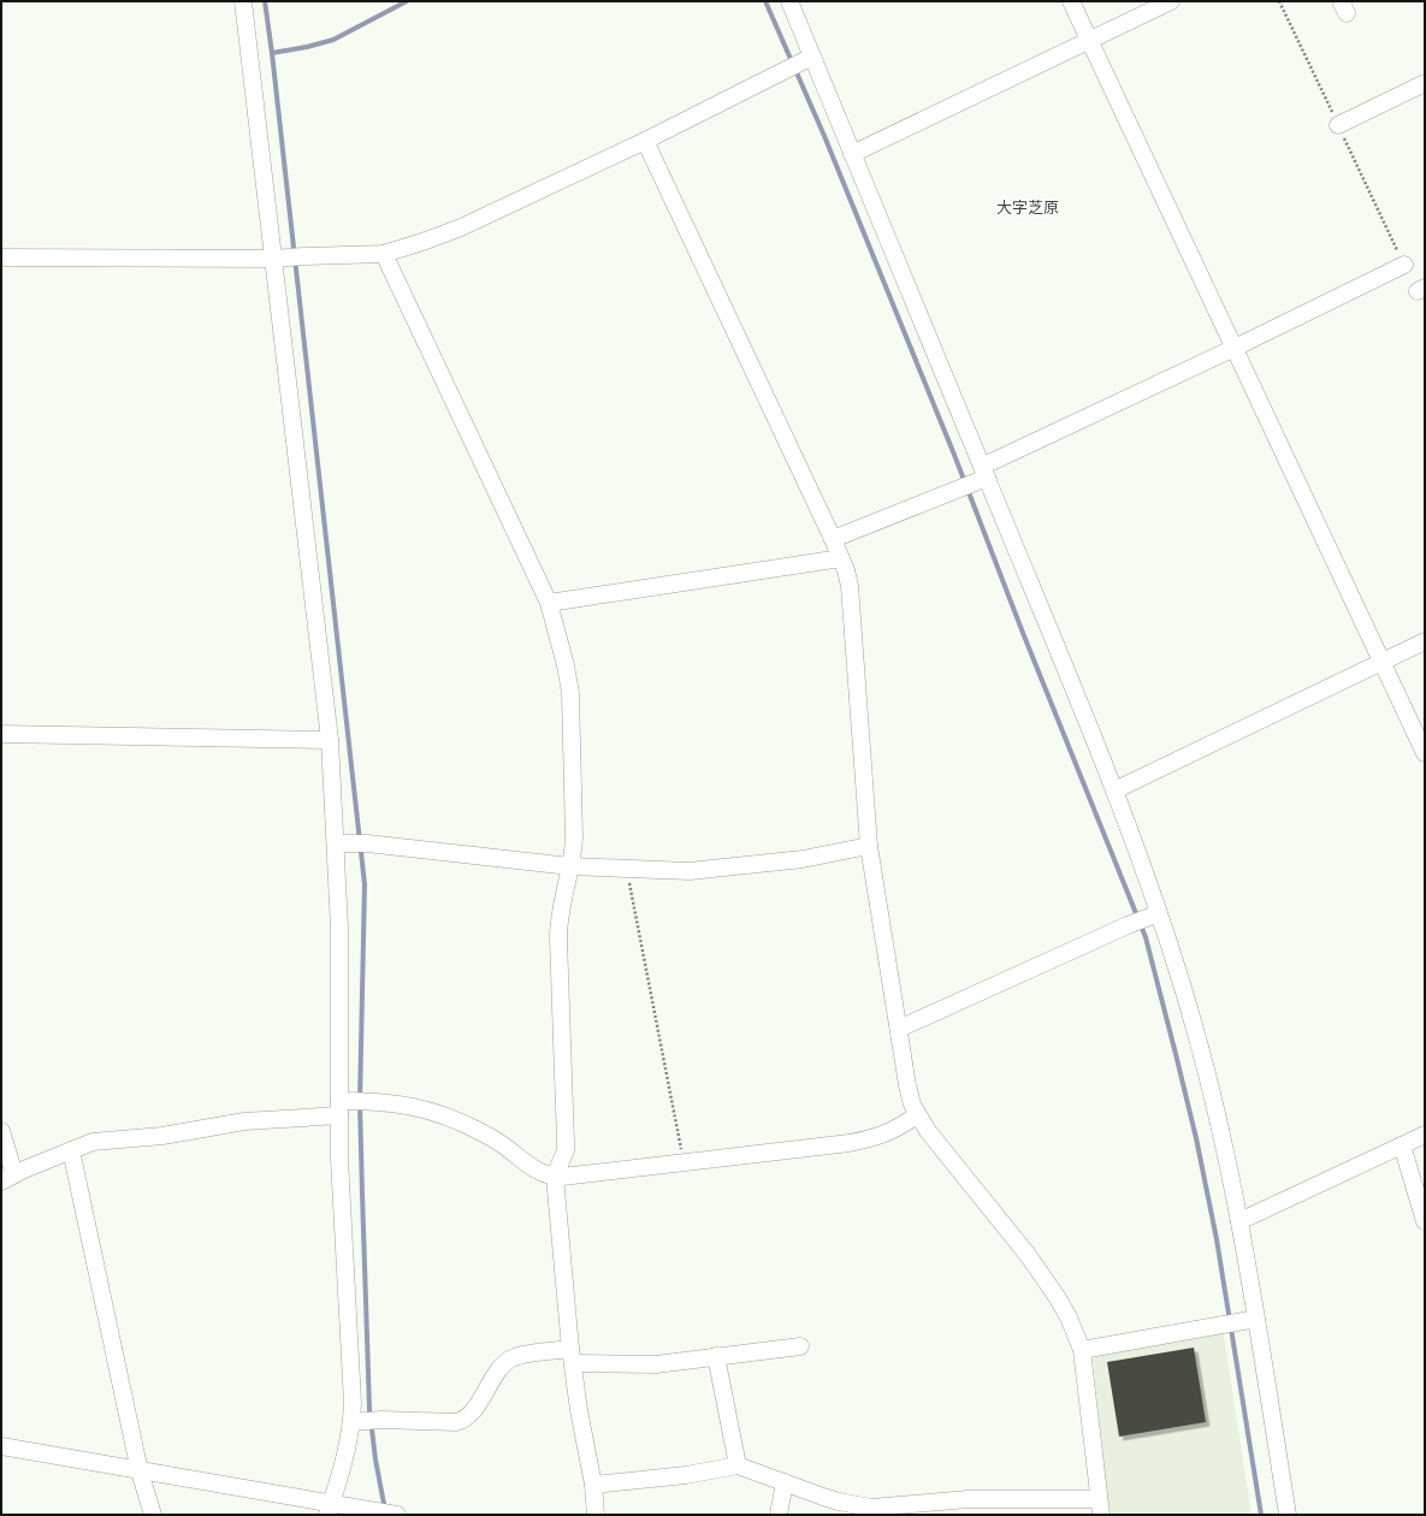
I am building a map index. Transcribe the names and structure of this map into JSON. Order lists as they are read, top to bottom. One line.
{"districts":["大字芝原"]}
